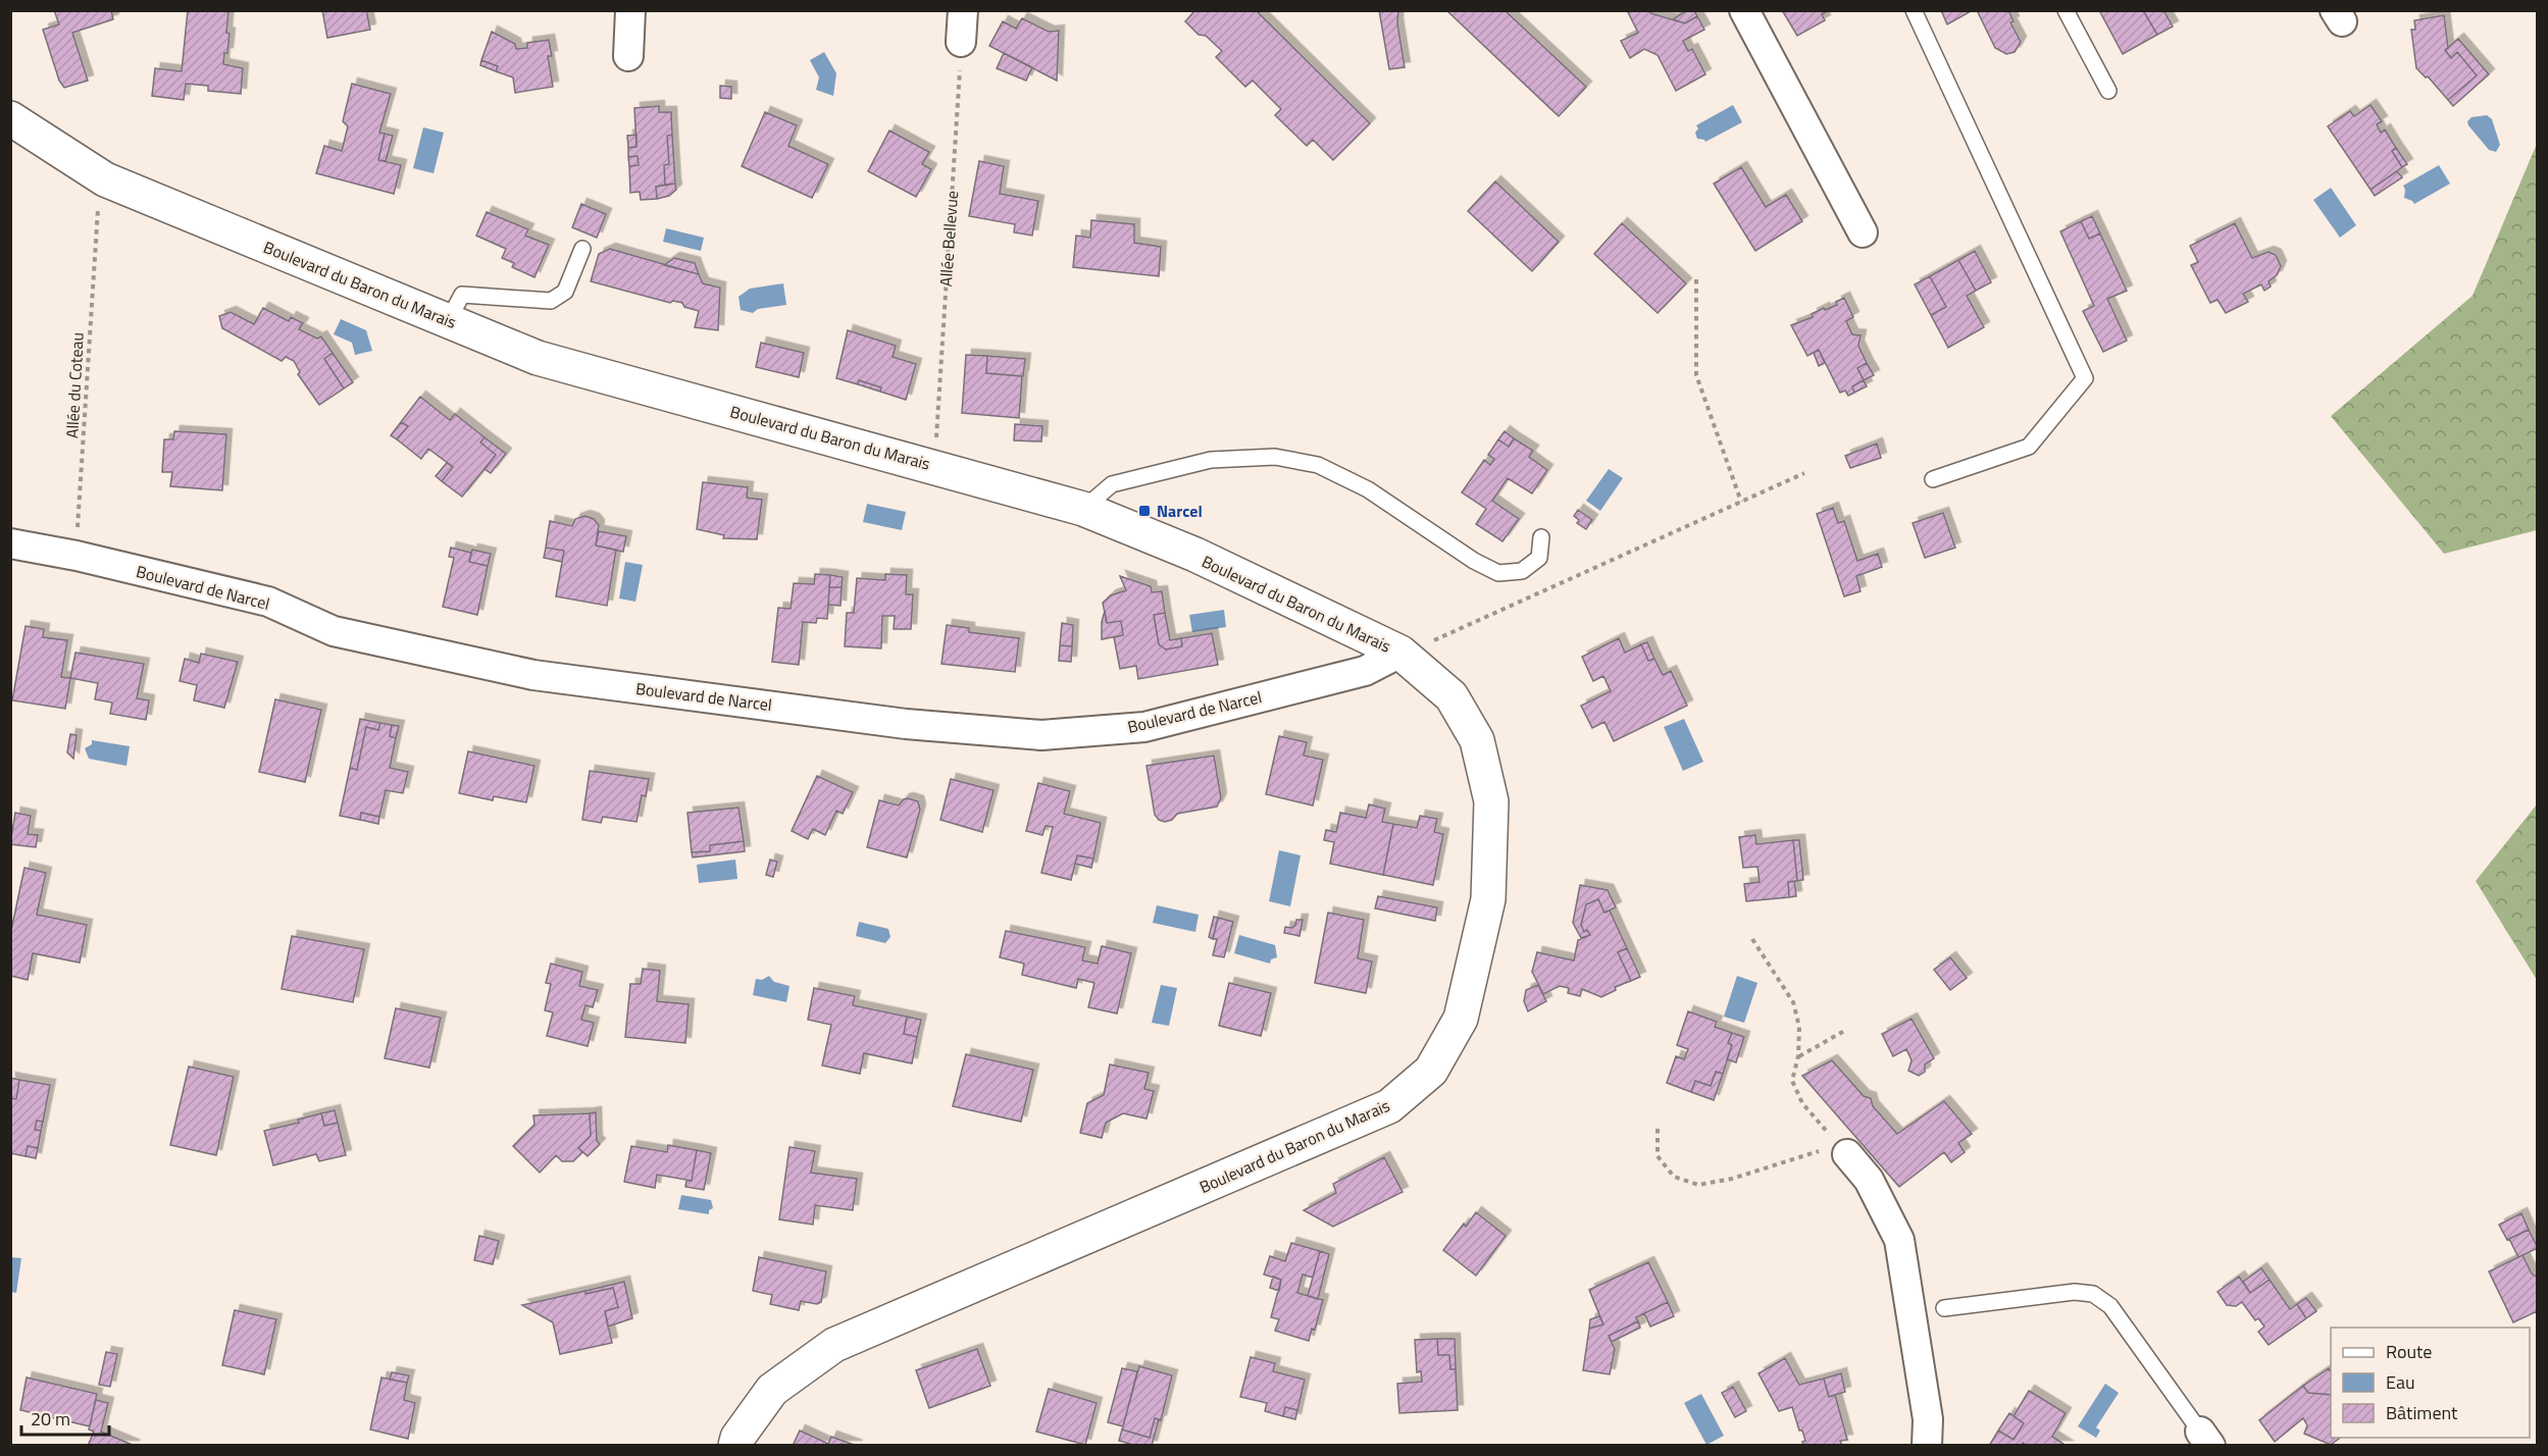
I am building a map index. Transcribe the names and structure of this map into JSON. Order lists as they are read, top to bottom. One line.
{"streets":{"street":["Boulevard du Baron du Marais","Boulevard de Narcel"],"path":["Allée Bellevue","Allée du Coteau"]},"crossings":[["Allée Bellevue","Boulevard du Baron du Marais"],["Boulevard du Baron du Marais","Boulevard de Narcel"],["Allée du Coteau","Boulevard de Narcel"]],"places":{"transit":["Narcel"]},"legend":["Route","Eau","Bâtiment"],"scale_bar":"20 m"}
